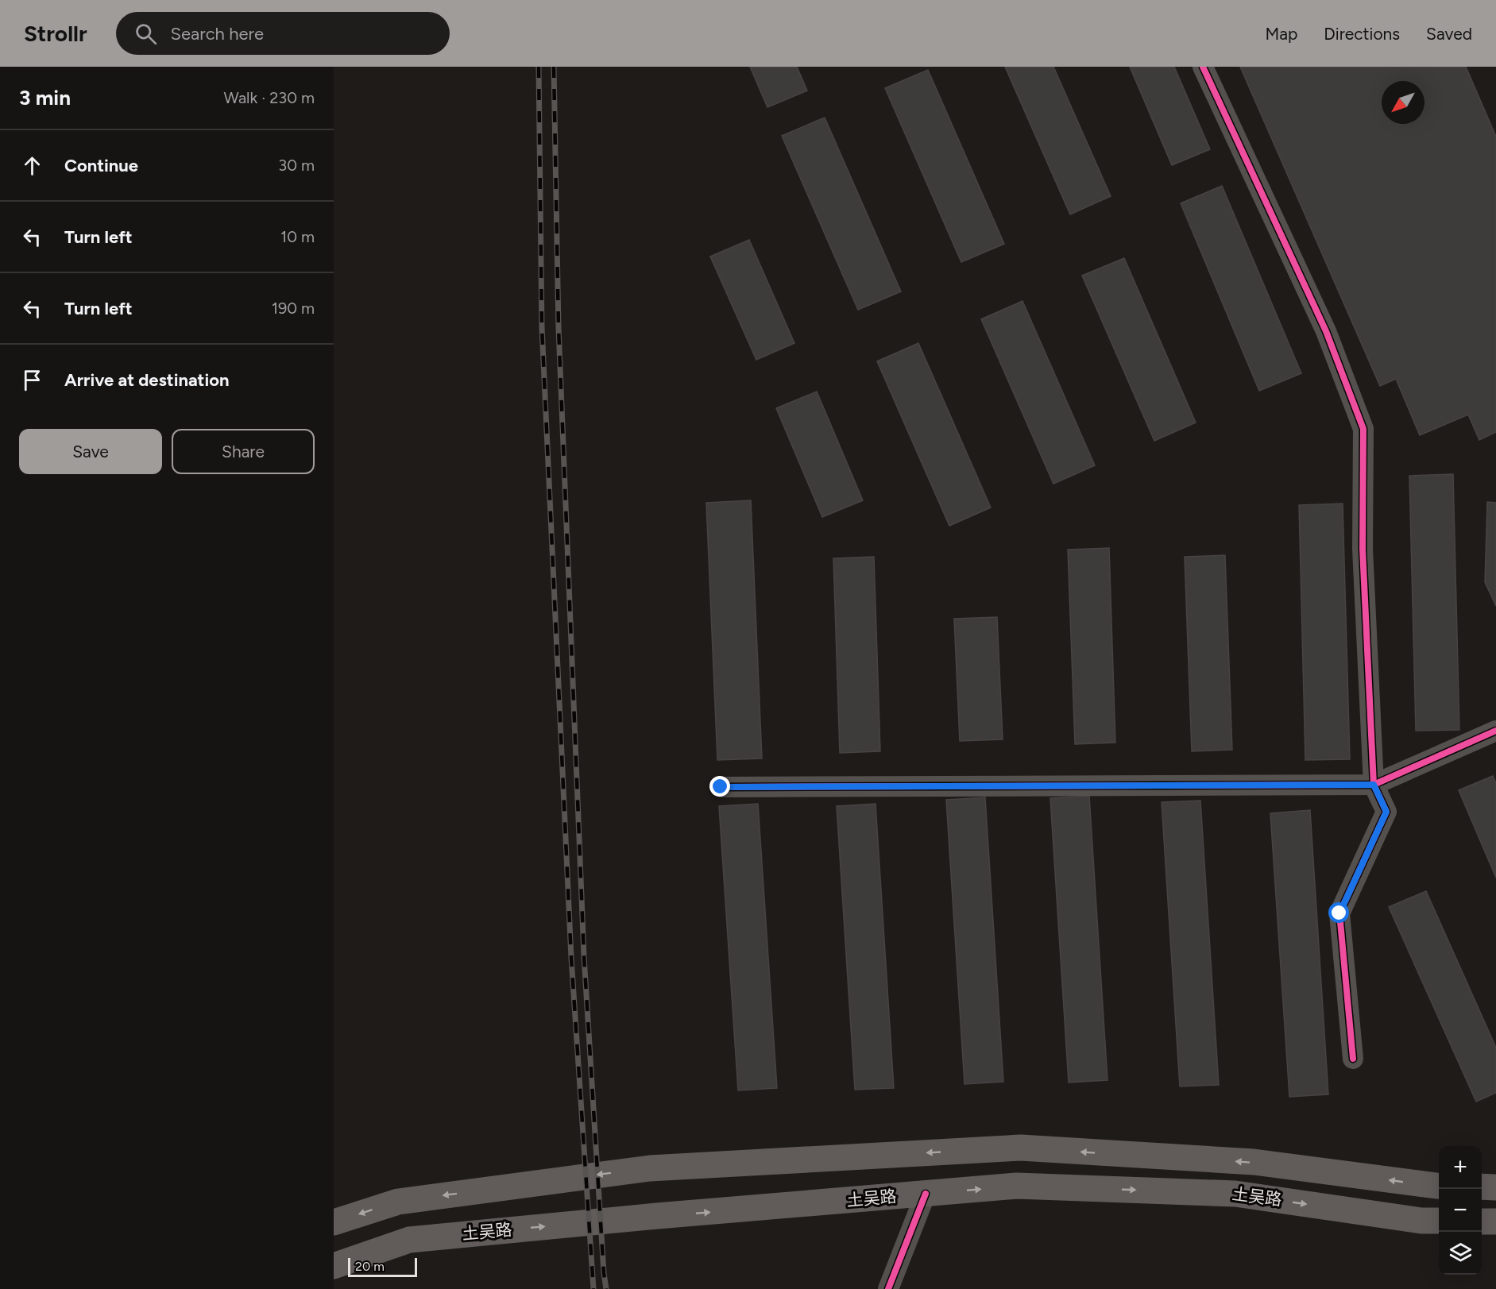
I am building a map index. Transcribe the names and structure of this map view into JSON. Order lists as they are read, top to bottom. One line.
{"streets":{"main road":["土吴路"]},"scale_bar":"20 m","north":"bottom left","page":{"header":"Strollr","search":"Search here","nav":["Map","Directions","Saved"],"heading":["3 min","Walk · 230 m"],"list":[["Continue","30 m"],["Turn left","10 m"],["Turn left","190 m"],"Arrive at destination"],"buttons":["Save","Share"],"map_buttons":["+","−"],"scale":"20 m"}}
